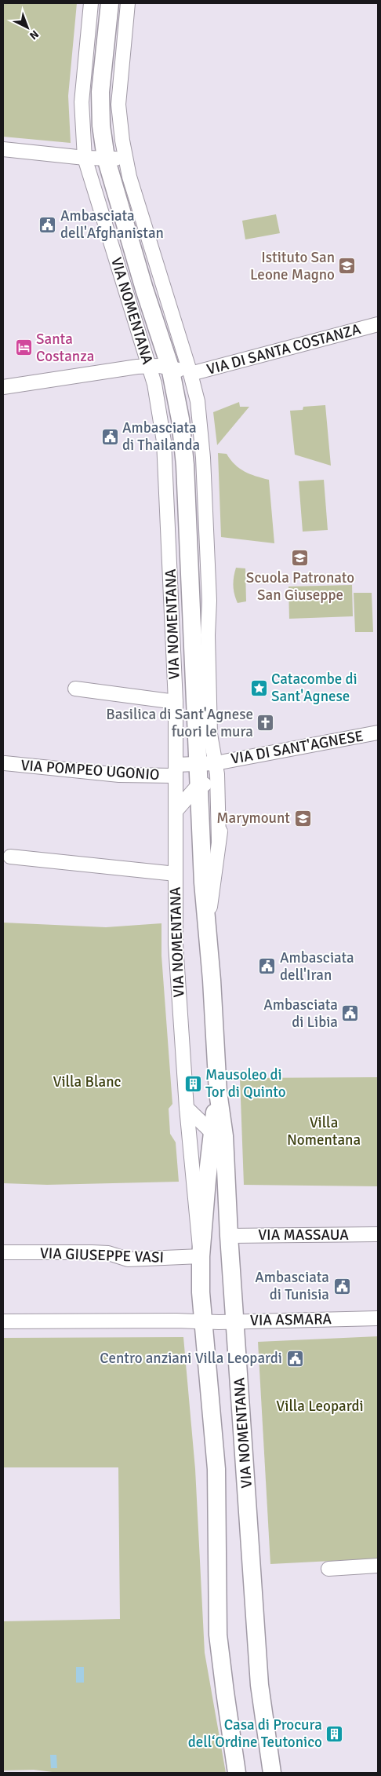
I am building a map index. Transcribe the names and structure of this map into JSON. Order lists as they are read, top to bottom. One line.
{"streets":{"main road":["VIA NOMENTANA"],"street":["VIA DI SANTA COSTANZA","VIA DI SANT'AGNESE","VIA POMPEO UGONIO","VIA MASSAUA","VIA GIUSEPPE VASI","VIA ASMARA"]},"crossings":[["VIA NOMENTANA","VIA DI SANTA COSTANZA"],["VIA NOMENTANA","VIA DI SANT'AGNESE"],["VIA NOMENTANA","VIA POMPEO UGONIO"],["VIA NOMENTANA","VIA MASSAUA"],["VIA NOMENTANA","VIA GIUSEPPE VASI"],["VIA NOMENTANA","VIA ASMARA"],["VIA DI SANT'AGNESE","VIA POMPEO UGONIO"]],"parks":["Villa Blanc","Villa Nomentana","Villa Leopardi"],"places":{"public building":["Ambasciata dell'Afghanistan","Ambasciata di Thailanda","Ambasciata dell'Iran","Ambasciata di Libia","Ambasciata di Tunisia","Centro anziani Villa Leopardi"],"school or university":["Istituto San Leone Magno","Scuola Patronato San Giuseppe","Marymount"],"hotel":["Santa Costanza"],"place":["Catacombe di Sant'Agnese"],"church":["Basilica di Sant'Agnese fuori le mura"],"building":["Mausoleo di Tor di Quinto","Casa di Procura dell‘Ordine Teutonico"]},"north":"bottom right"}
